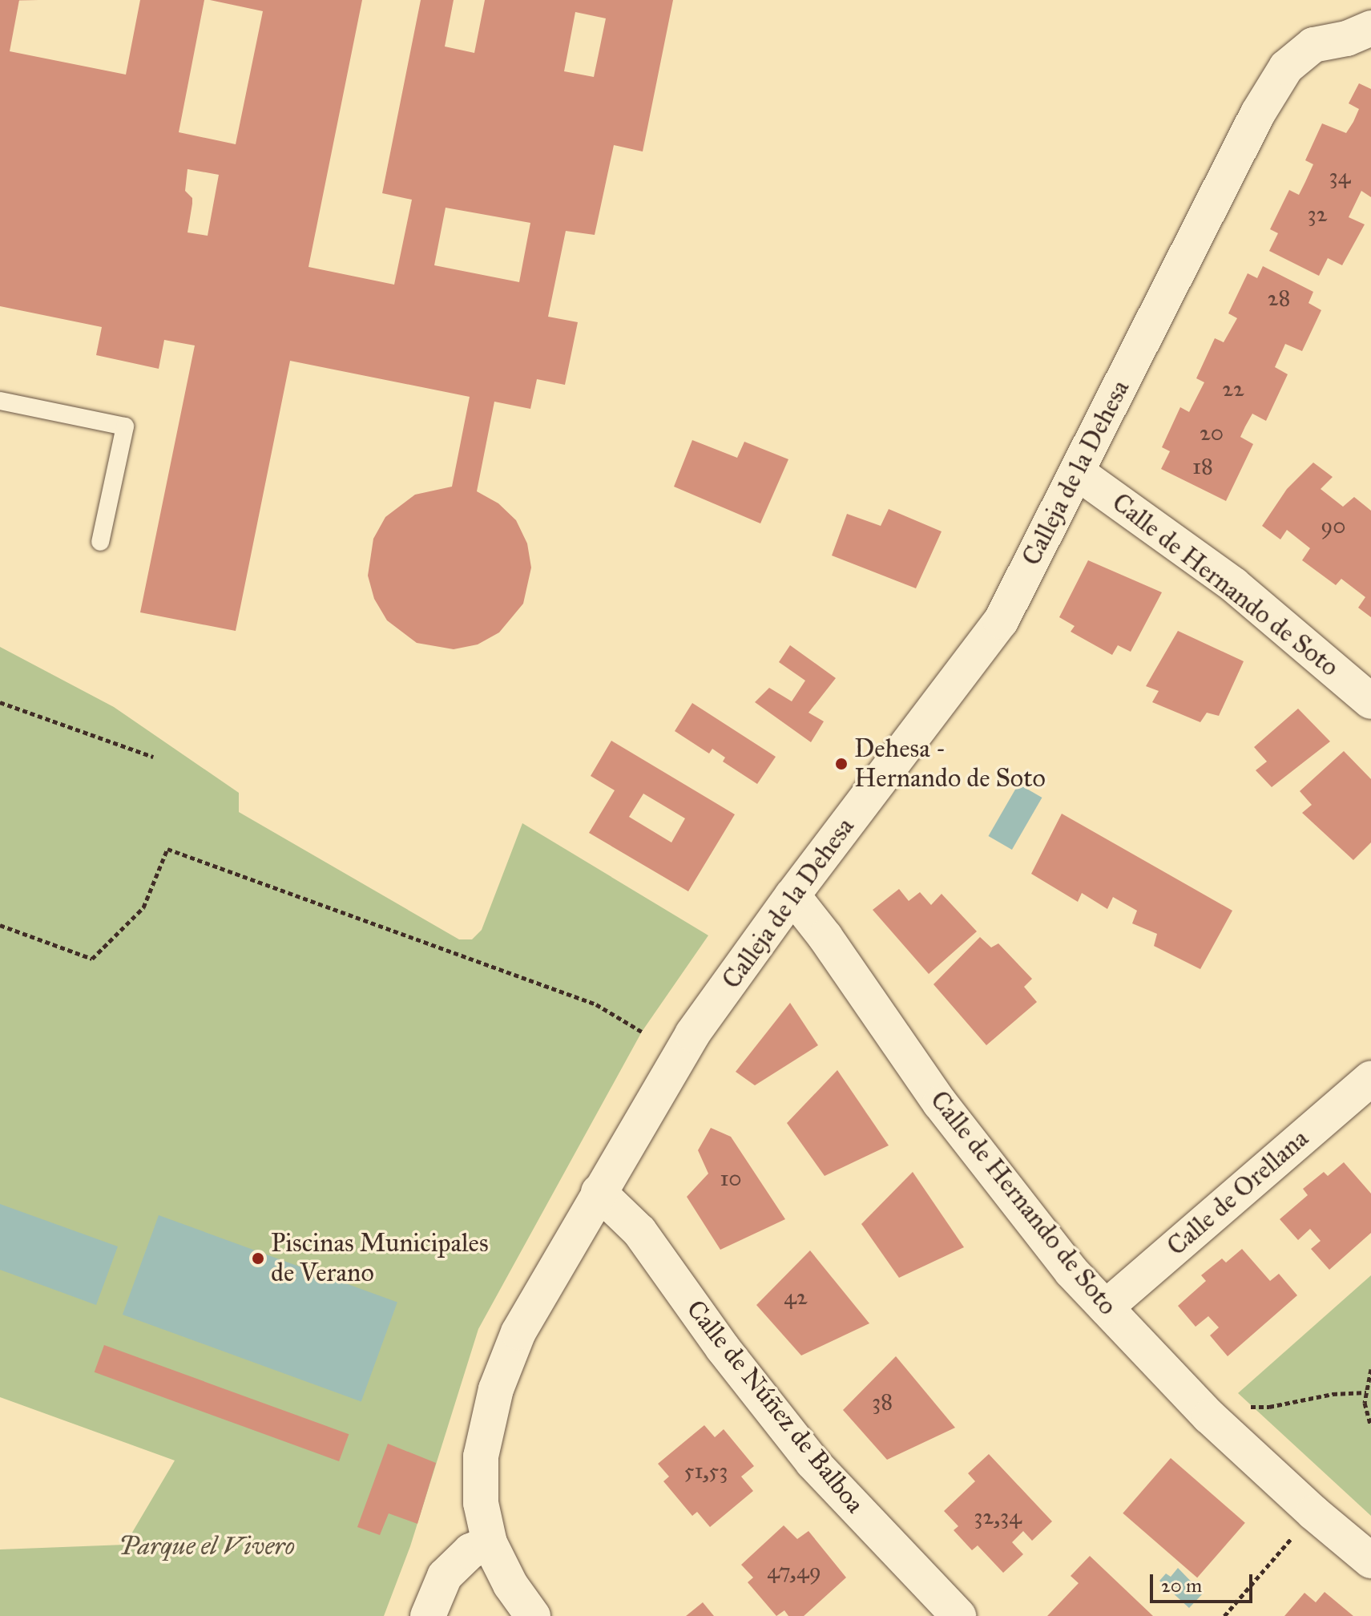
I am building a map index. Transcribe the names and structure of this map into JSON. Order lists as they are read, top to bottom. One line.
{"streets":{"street":["Calleja de la Dehesa","Calle de Hernando de Soto","Calle de Orellana","Calle de Núñez de Balboa"]},"crossings":[["Calleja de la Dehesa","Calle de Hernando de Soto"],["Calleja de la Dehesa","Calle de Núñez de Balboa"],["Calle de Hernando de Soto","Calle de Orellana"]],"parks":["Parque el Vivero"],"places":["Dehesa - Hernando de Soto","Piscinas Municipales de Verano"],"house_numbers":["34","32","28","22","20","18","90","10","42","38","51,53","32,34","47,49"],"scale_bar":"20 m"}
